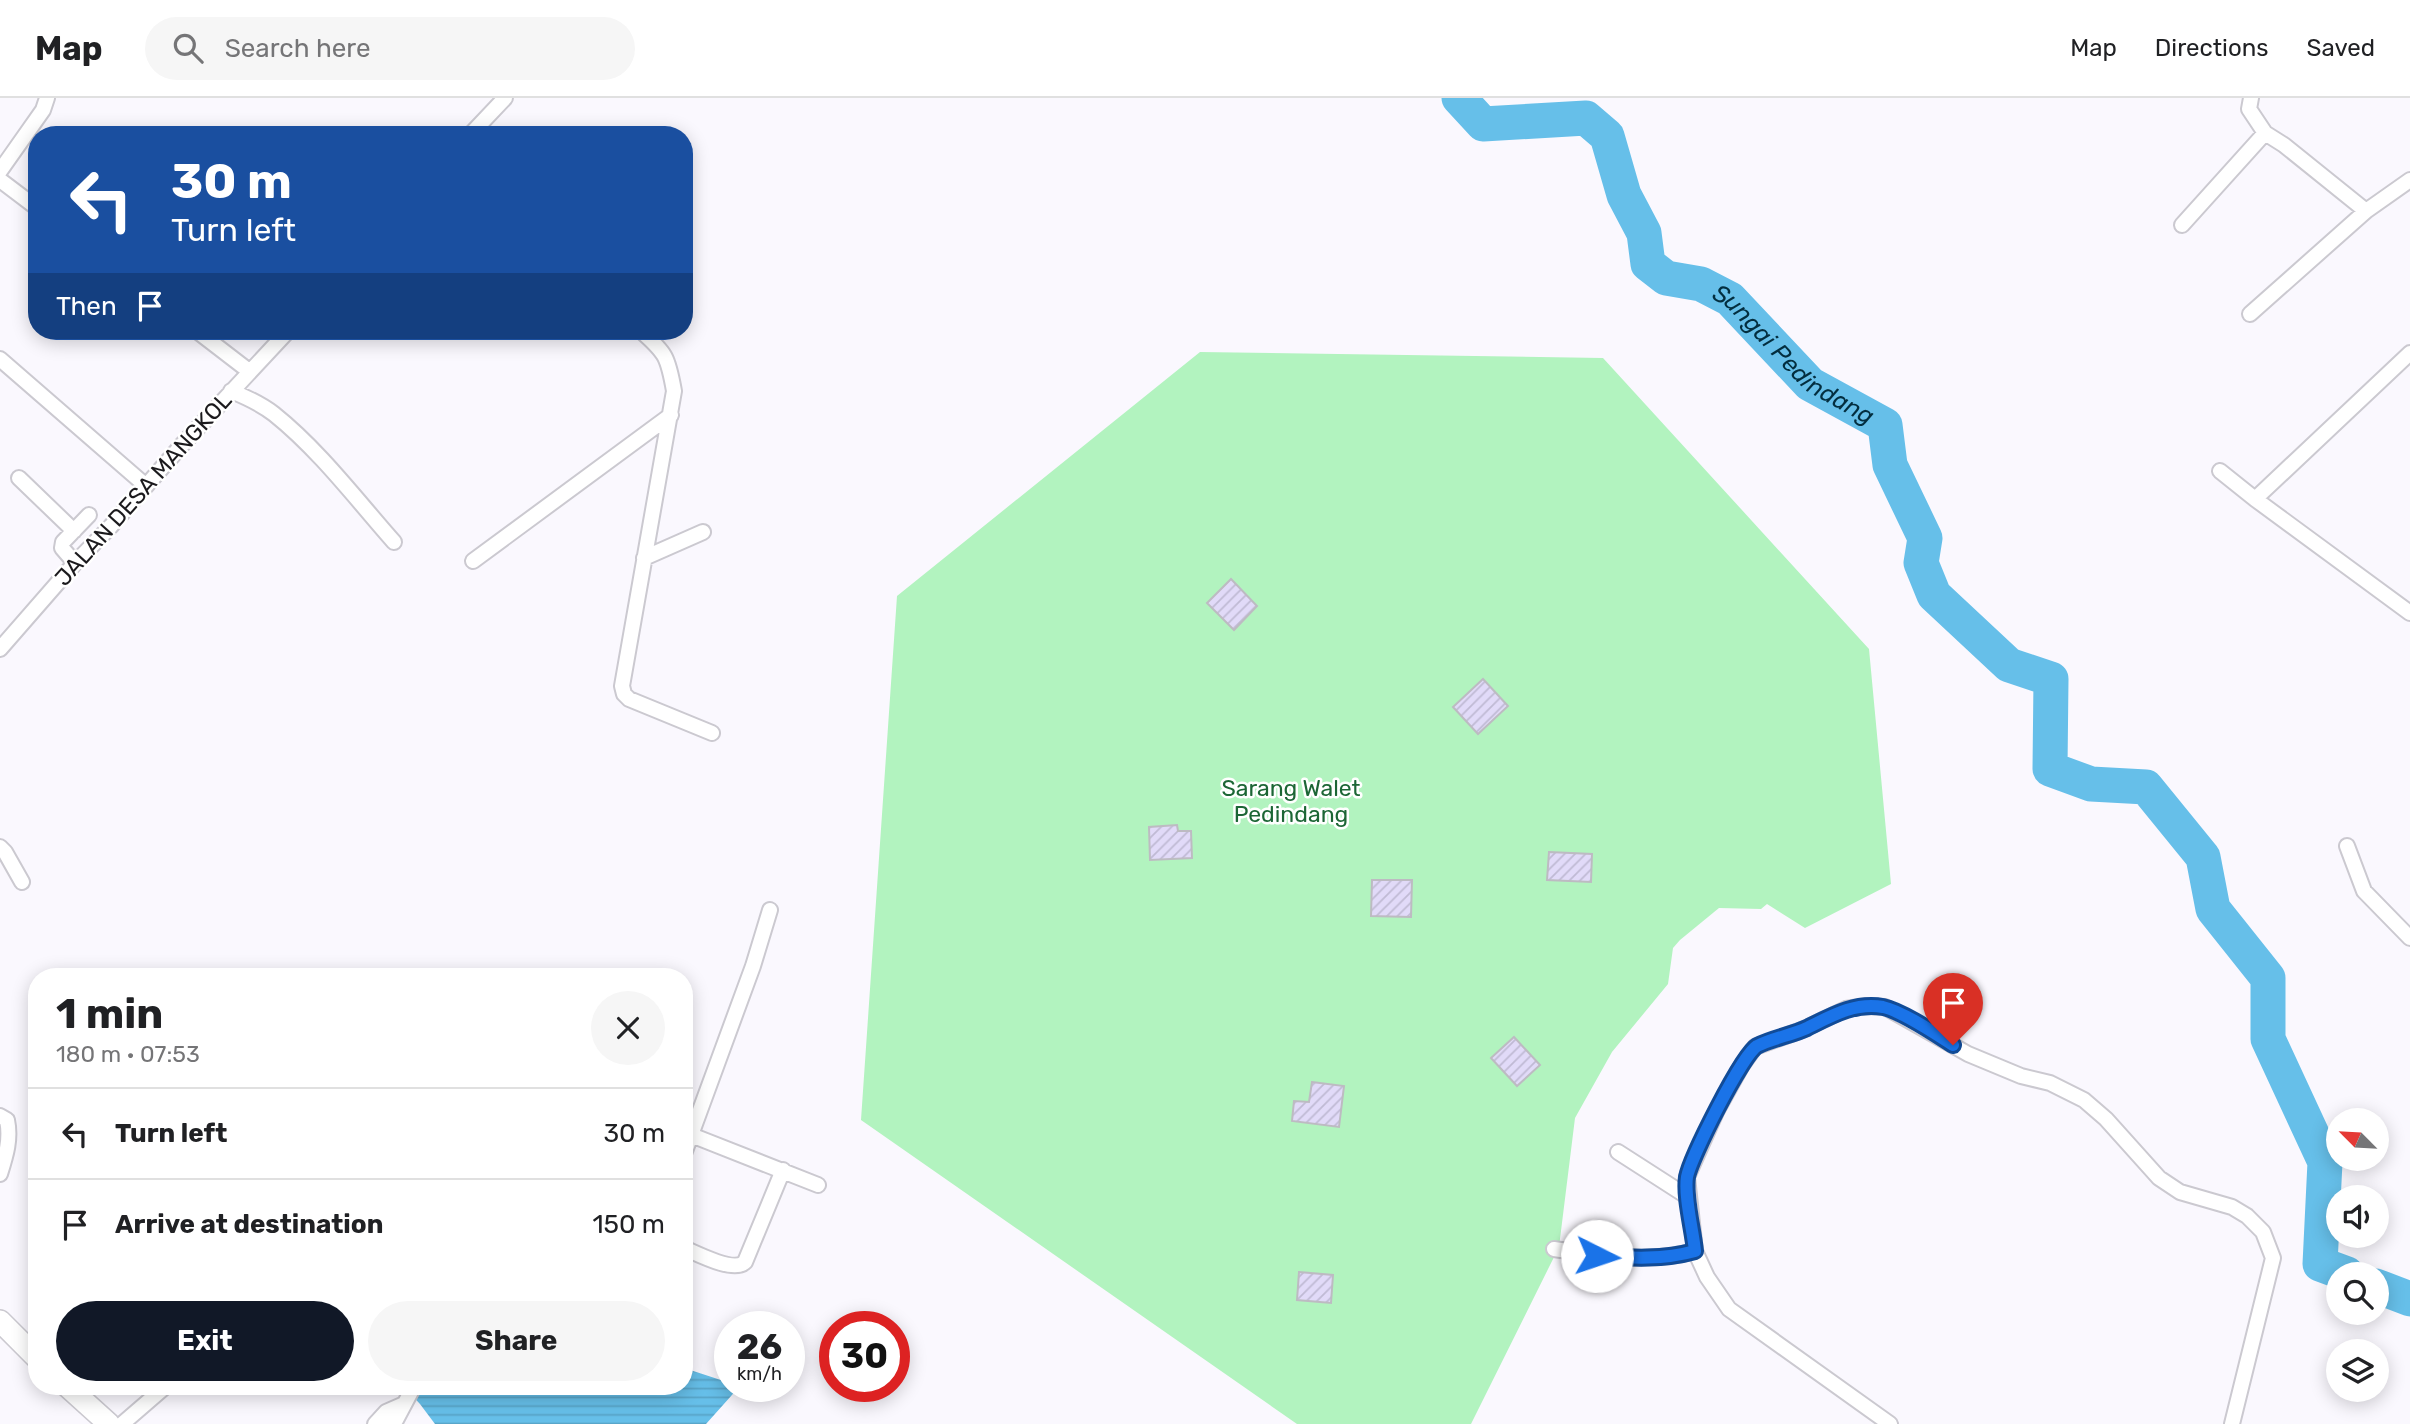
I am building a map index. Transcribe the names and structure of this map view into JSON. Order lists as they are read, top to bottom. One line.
{"streets":{"street":["JALAN DESA MANGKOL"]},"water":["Sungai Pedindang"],"parks":["Sarang Walet Pedindang"],"north":"top left","page":{"header":"Map","search":"Search here","nav":["Map","Directions","Saved"],"turn":["30 m","Turn left"],"then":"Then","heading":["1 min","180 m · 07:53"],"list":[{"name":"Turn left","value":"30 m"},{"name":"Arrive at destination","value":"150 m"}],"buttons":["Exit","Share"],"speed":"26 km/h","limit":"30"}}
